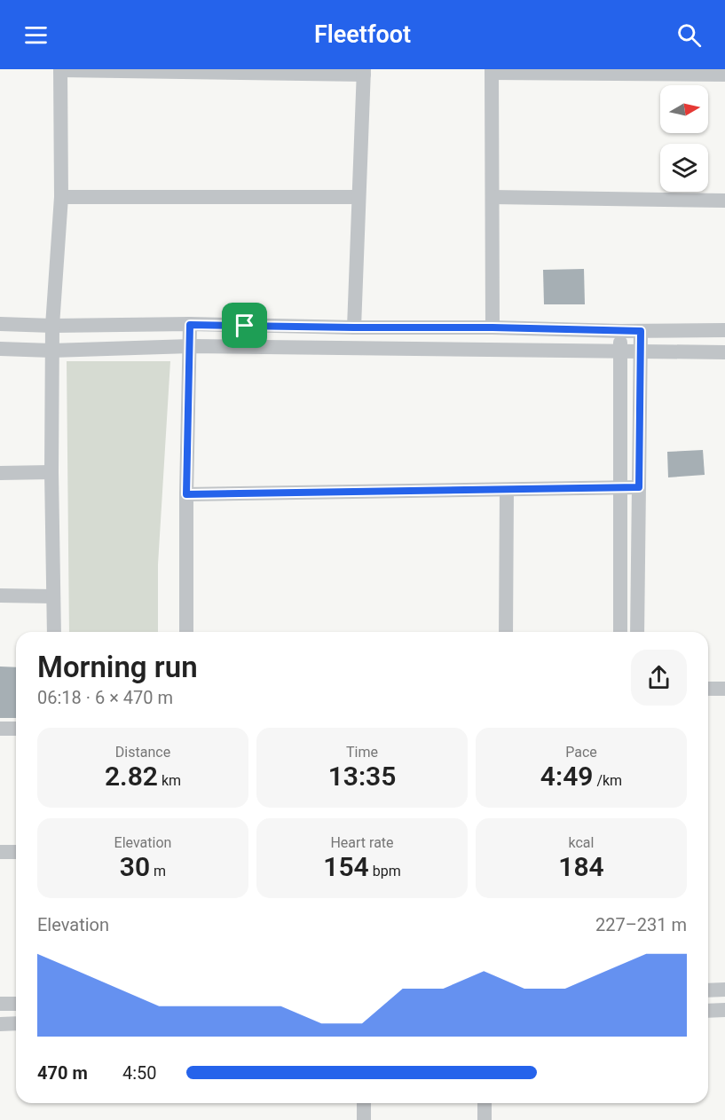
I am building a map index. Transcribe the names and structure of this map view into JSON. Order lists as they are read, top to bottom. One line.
{"north":"right","page":{"header":"Fleetfoot","heading":["Morning run","06:18 · 6 × 470 m"],"stats":[["Distance","2.82 km"],["Time","13:35"],["Pace","4:49 /km"],["Elevation","30 m"],["Heart rate","154 bpm"],["kcal","184"]],"chart":["Elevation","227–231 m"],"list":[{"name":"470 m","note":"4:50"}]}}
